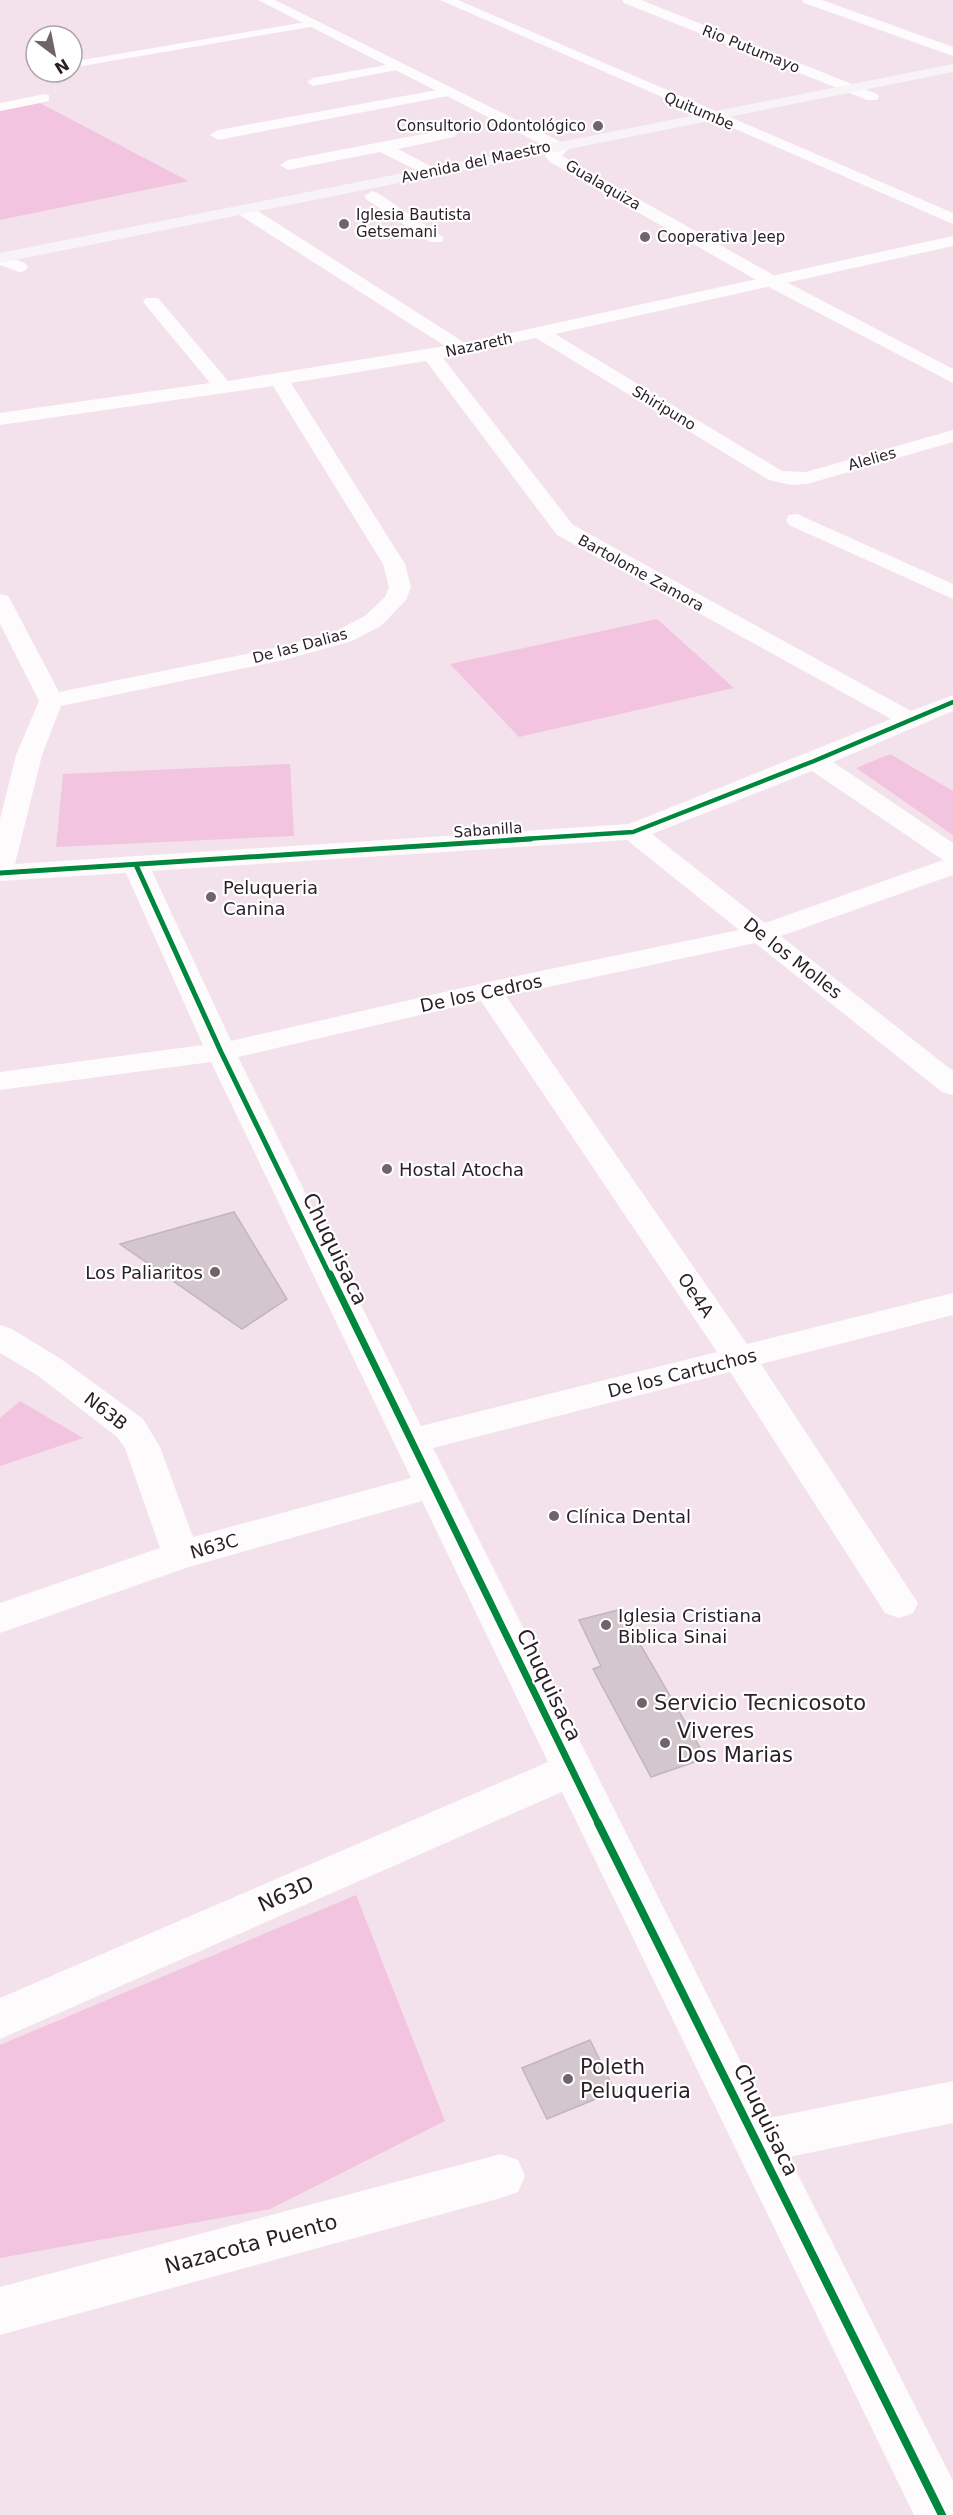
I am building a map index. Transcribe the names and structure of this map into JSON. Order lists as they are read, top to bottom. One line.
{"streets":{"main road":["Avenida del Maestro"],"street":["Rio Putumayo","Quitumbe","Gualaquiza","Nazareth","Shiripuno","Alelies","Bartolome Zamora","De las Dalias","Sabanilla","De los Molles","De los Cedros","Chuquisaca","Oe4A","De los Cartuchos","N63B","N63C","N63D","Nazacota Puento"]},"crossings":[["Rio Putumayo","Avenida del Maestro"],["Quitumbe","Avenida del Maestro"],["Avenida del Maestro","Gualaquiza"],["Gualaquiza","Nazareth"],["Nazareth","Shiripuno"],["Nazareth","Bartolome Zamora"],["Nazareth","De las Dalias"],["Shiripuno","Alelies"],["Bartolome Zamora","Sabanilla"],["Sabanilla","De los Molles"],["Sabanilla","Chuquisaca"],["De los Molles","De los Cedros"],["De los Cedros","Chuquisaca"],["De los Cedros","Oe4A"],["Chuquisaca","De los Cartuchos"],["Chuquisaca","N63C"],["Chuquisaca","N63D"],["Oe4A","De los Cartuchos"],["N63B","N63C"]],"places":["Consultorio Odontológico","Iglesia Bautista Getsemani","Cooperativa Jeep","Peluqueria Canina","Hostal Atocha","Los Paliaritos","Clínica Dental","Iglesia Cristiana Biblica Sinai","Servicio Tecnicosoto","Viveres Dos Marias","Poleth Peluqueria"],"north":"bottom right"}
